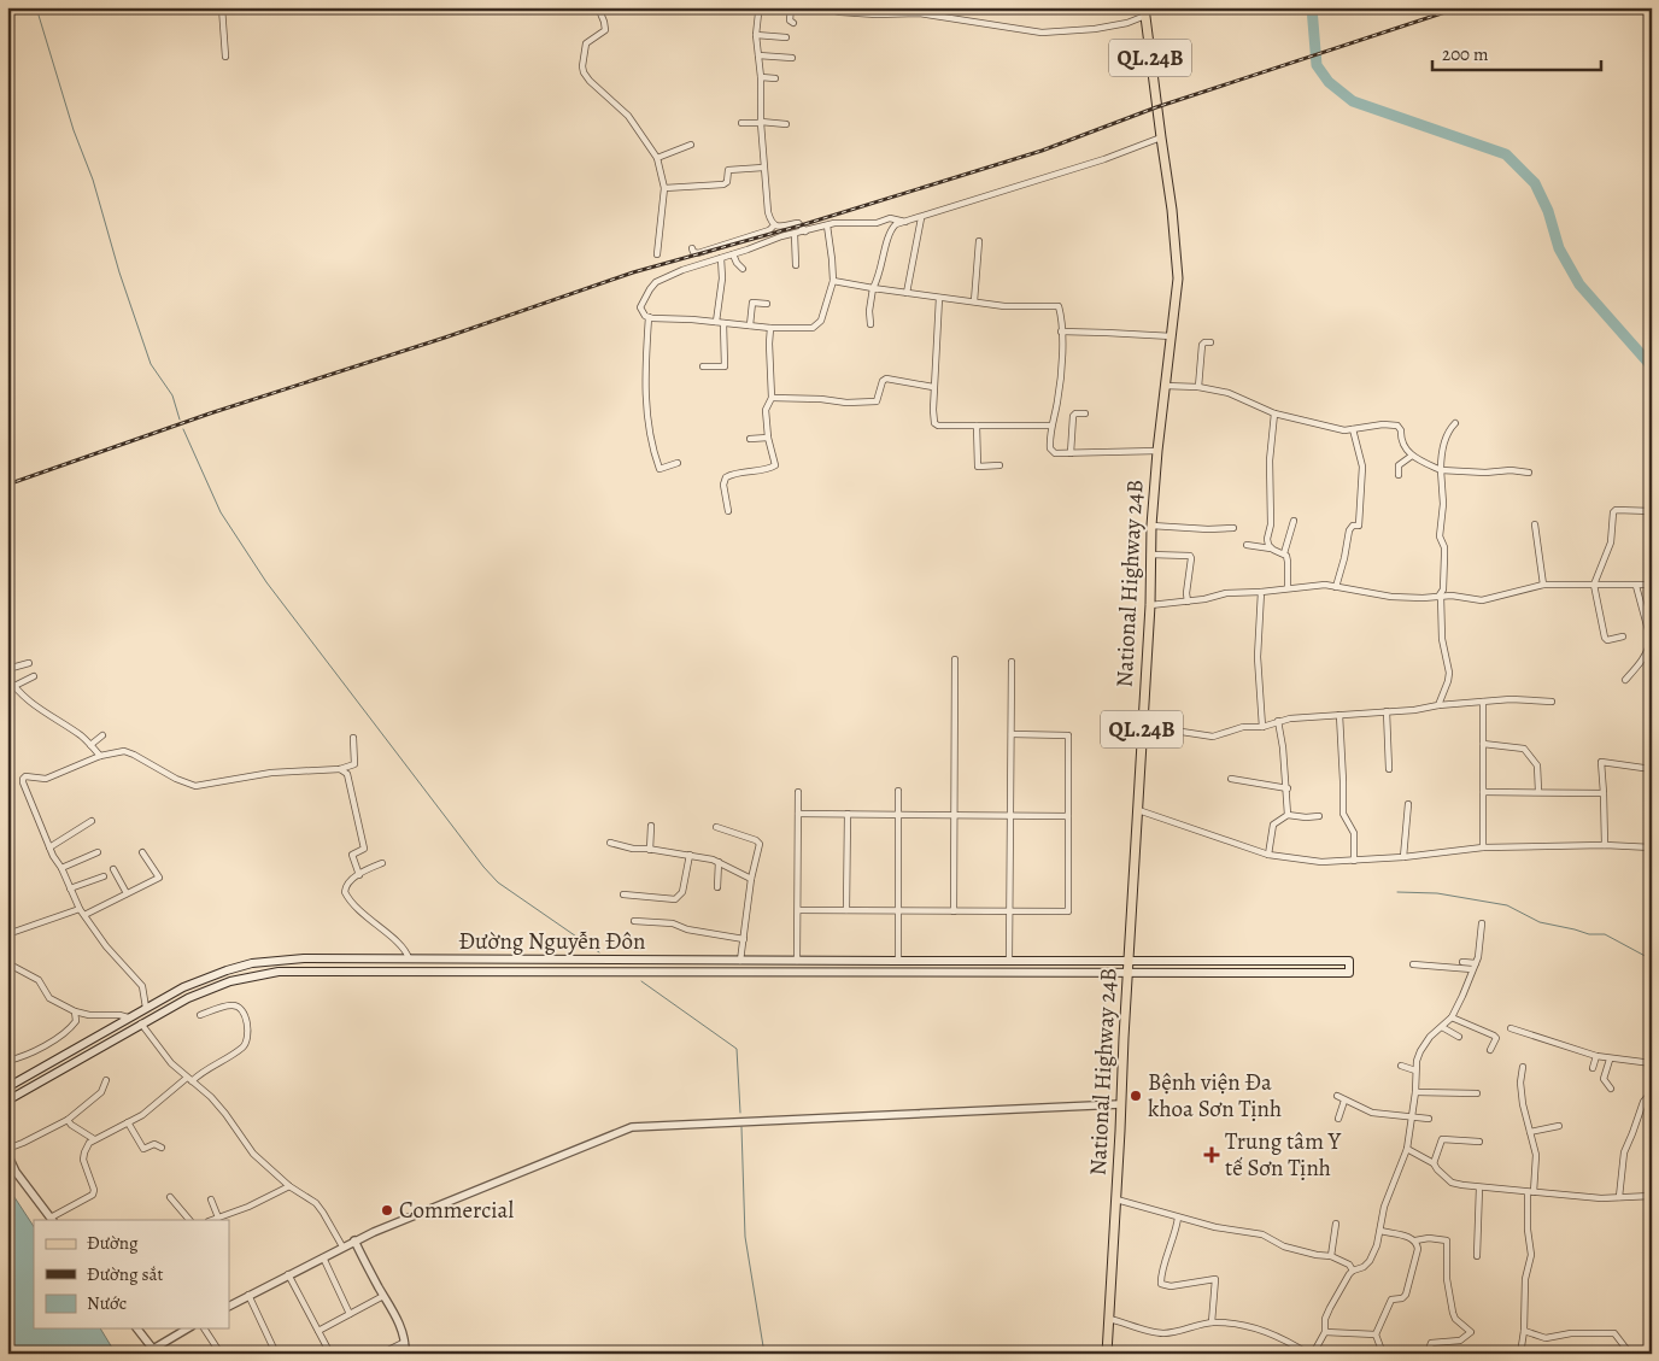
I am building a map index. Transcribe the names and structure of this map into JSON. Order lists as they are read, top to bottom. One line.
{"streets":{"main road":["QL.24B","National Highway 24B","Đường Nguyễn Đôn"]},"crossings":[["National Highway 24B","Đường Nguyễn Đôn"]],"places":{"other":["Bệnh viện Đa khoa Sơn Tịnh","Commercial"],"health":["Trung tâm Y tế Sơn Tịnh"]},"legend":["Đường","Đường sắt","Nước"],"scale_bar":"200 m"}
